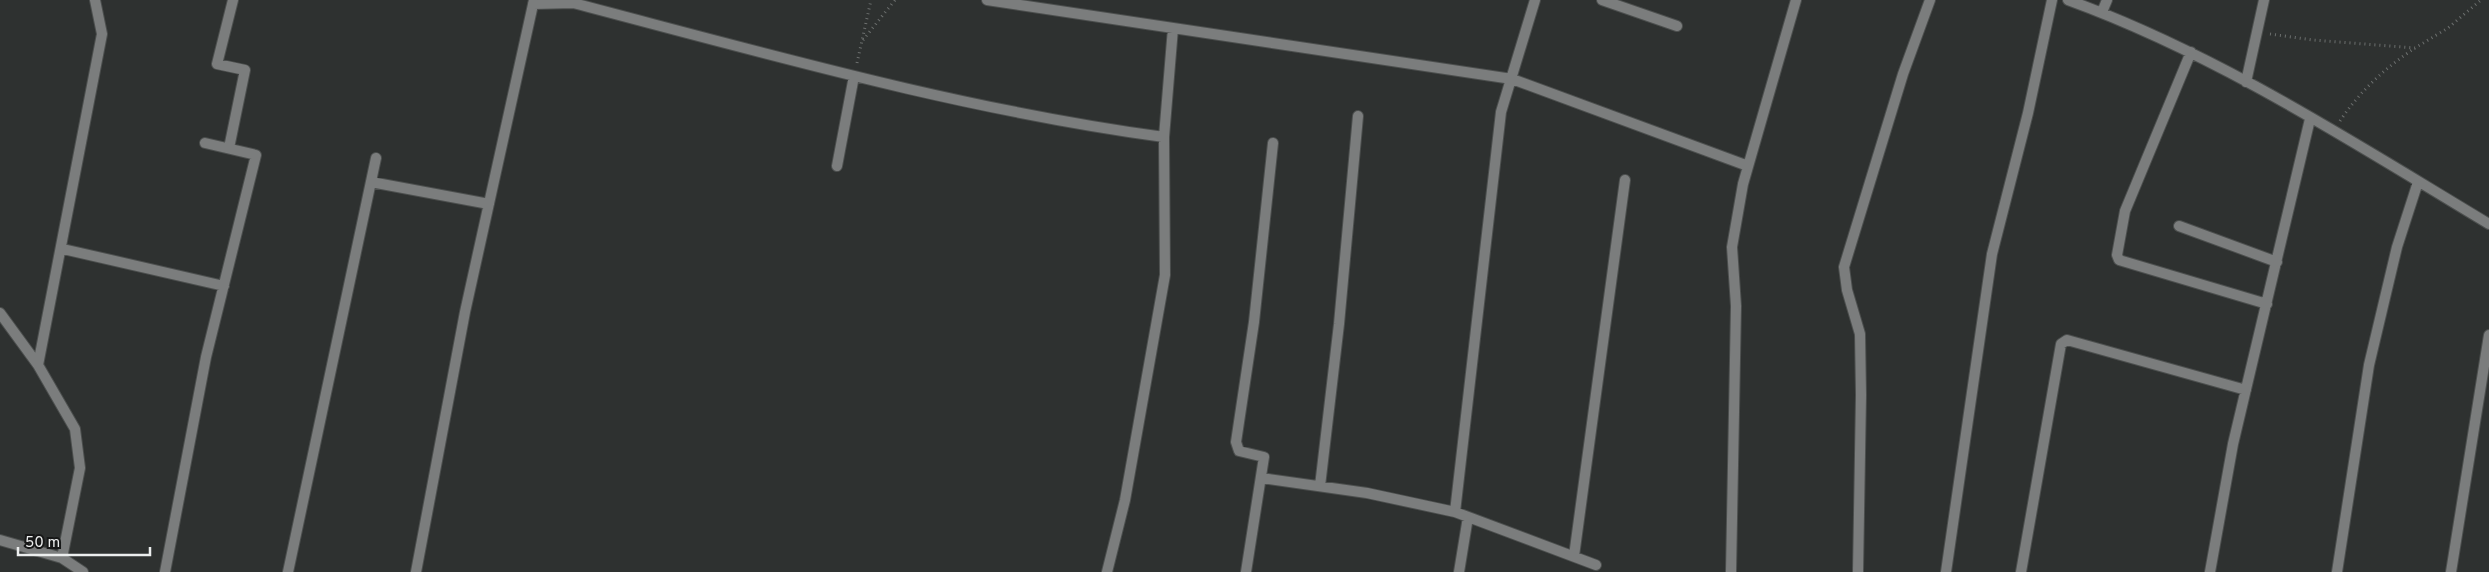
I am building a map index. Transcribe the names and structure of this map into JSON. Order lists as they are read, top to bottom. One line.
{"scale_bar":"50 m"}
